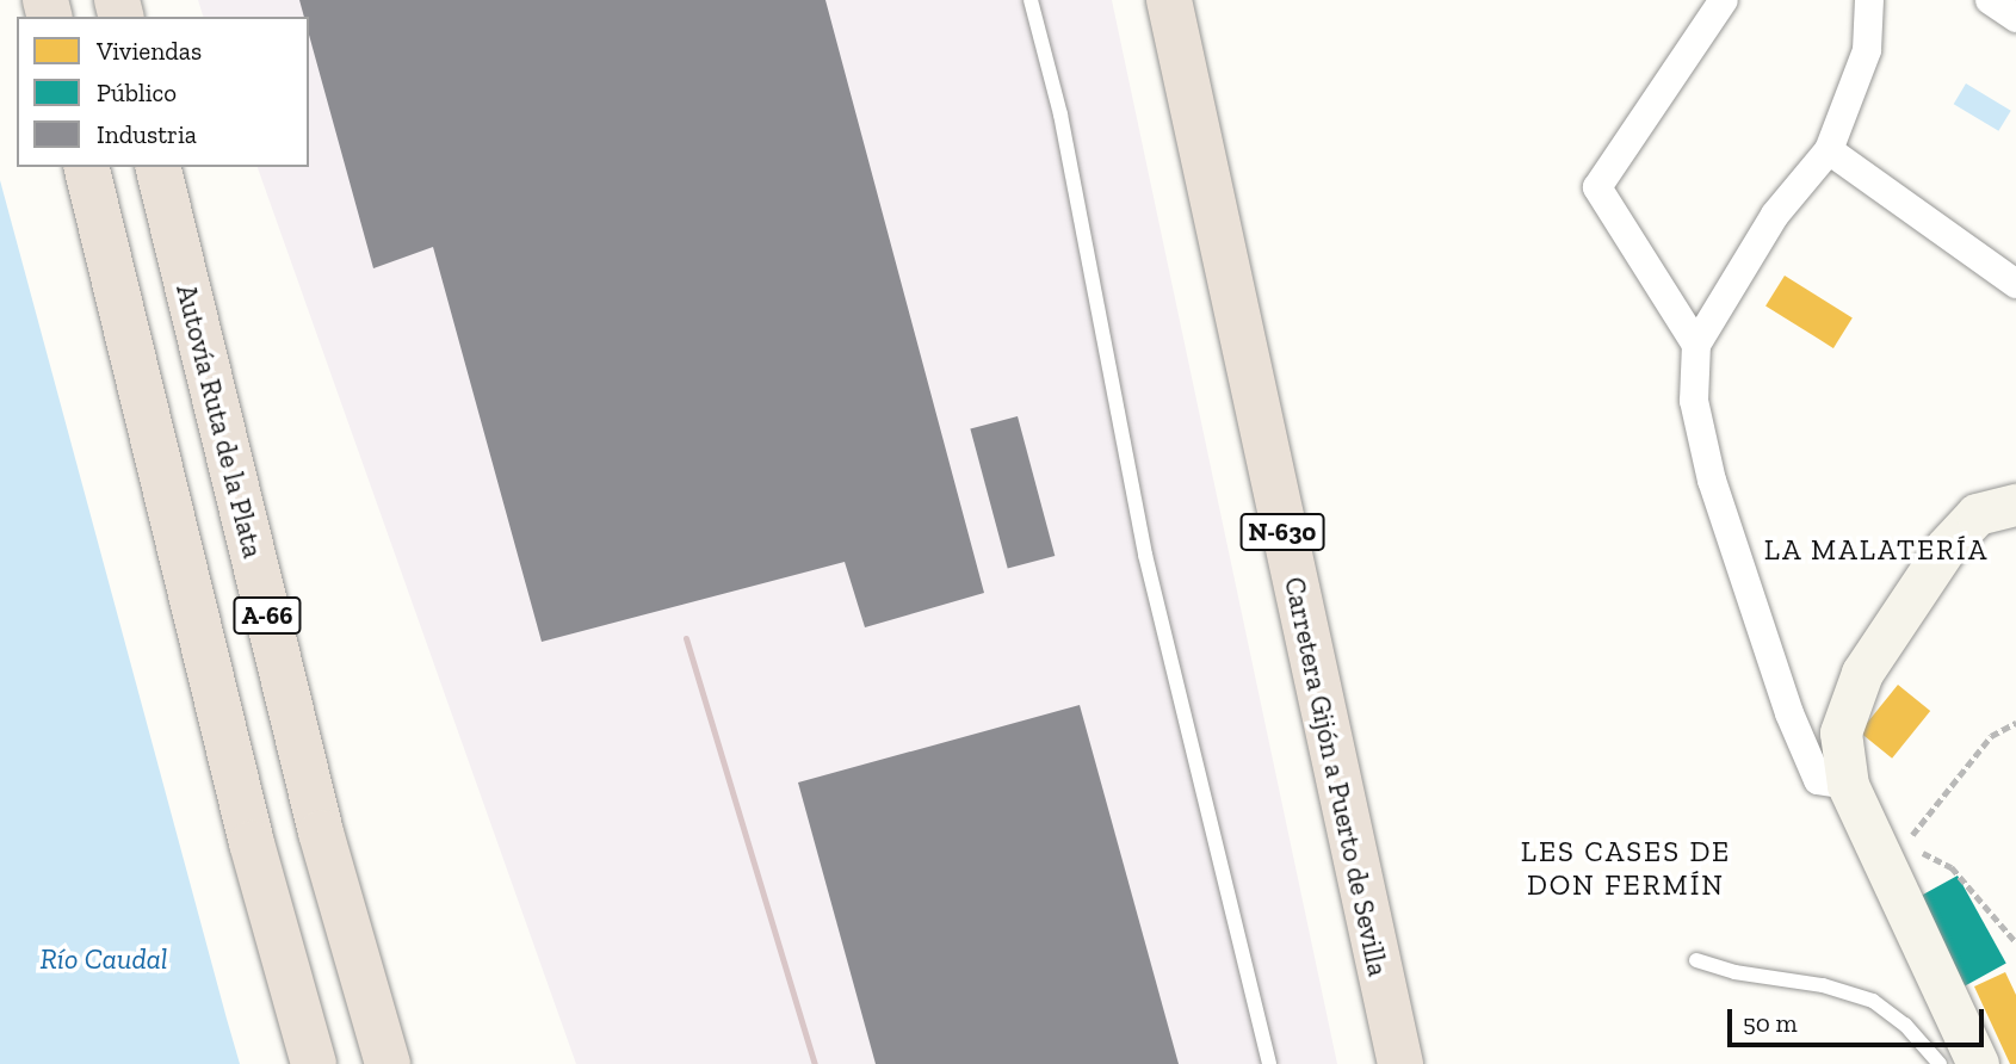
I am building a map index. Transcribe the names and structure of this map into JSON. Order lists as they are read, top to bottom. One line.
{"streets":{"highway":["Autovía Ruta de la Plata","N-630","A-66","Carretera Gijón a Puerto de Sevilla"]},"districts":["LA MALATERÍA","LES CASES DE DON FERMÍN"],"water":["Río Caudal"],"legend":["Viviendas","Público","Industria"],"scale_bar":"50 m"}
